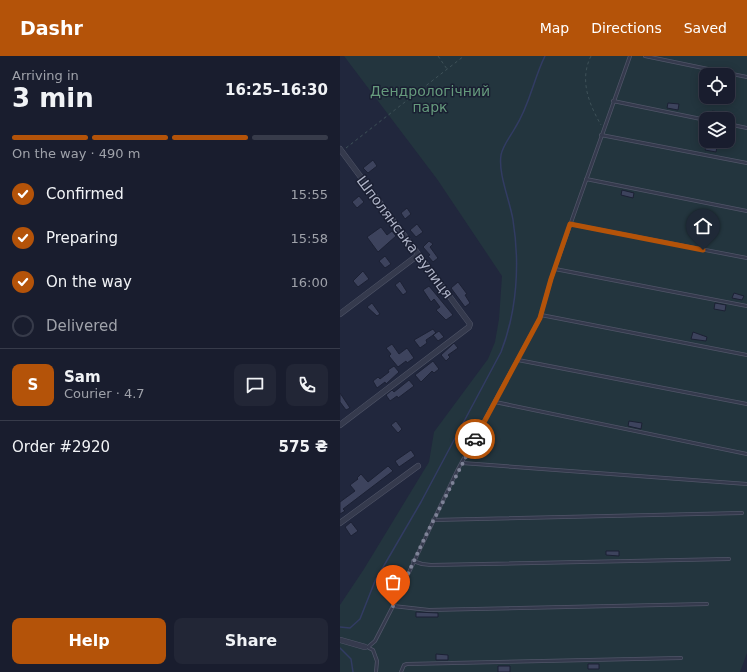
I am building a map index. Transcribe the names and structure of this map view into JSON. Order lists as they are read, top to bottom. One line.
{"streets":{"street":["Шполянська вулиця"]},"parks":["Дендрологічний парк"],"page":{"header":"Dashr","nav":["Map","Directions","Saved"],"heading":["3 min","Arriving in","16:25–16:30"],"panel":["Sam","Courier · 4.7","Order #2920","575 ₴"],"bar":"On the way · 490 m","list":[["Confirmed","15:55"],["Preparing","15:58"],["On the way","16:00"],"Delivered"],"round":"S","buttons":["Help","Share"]}}
